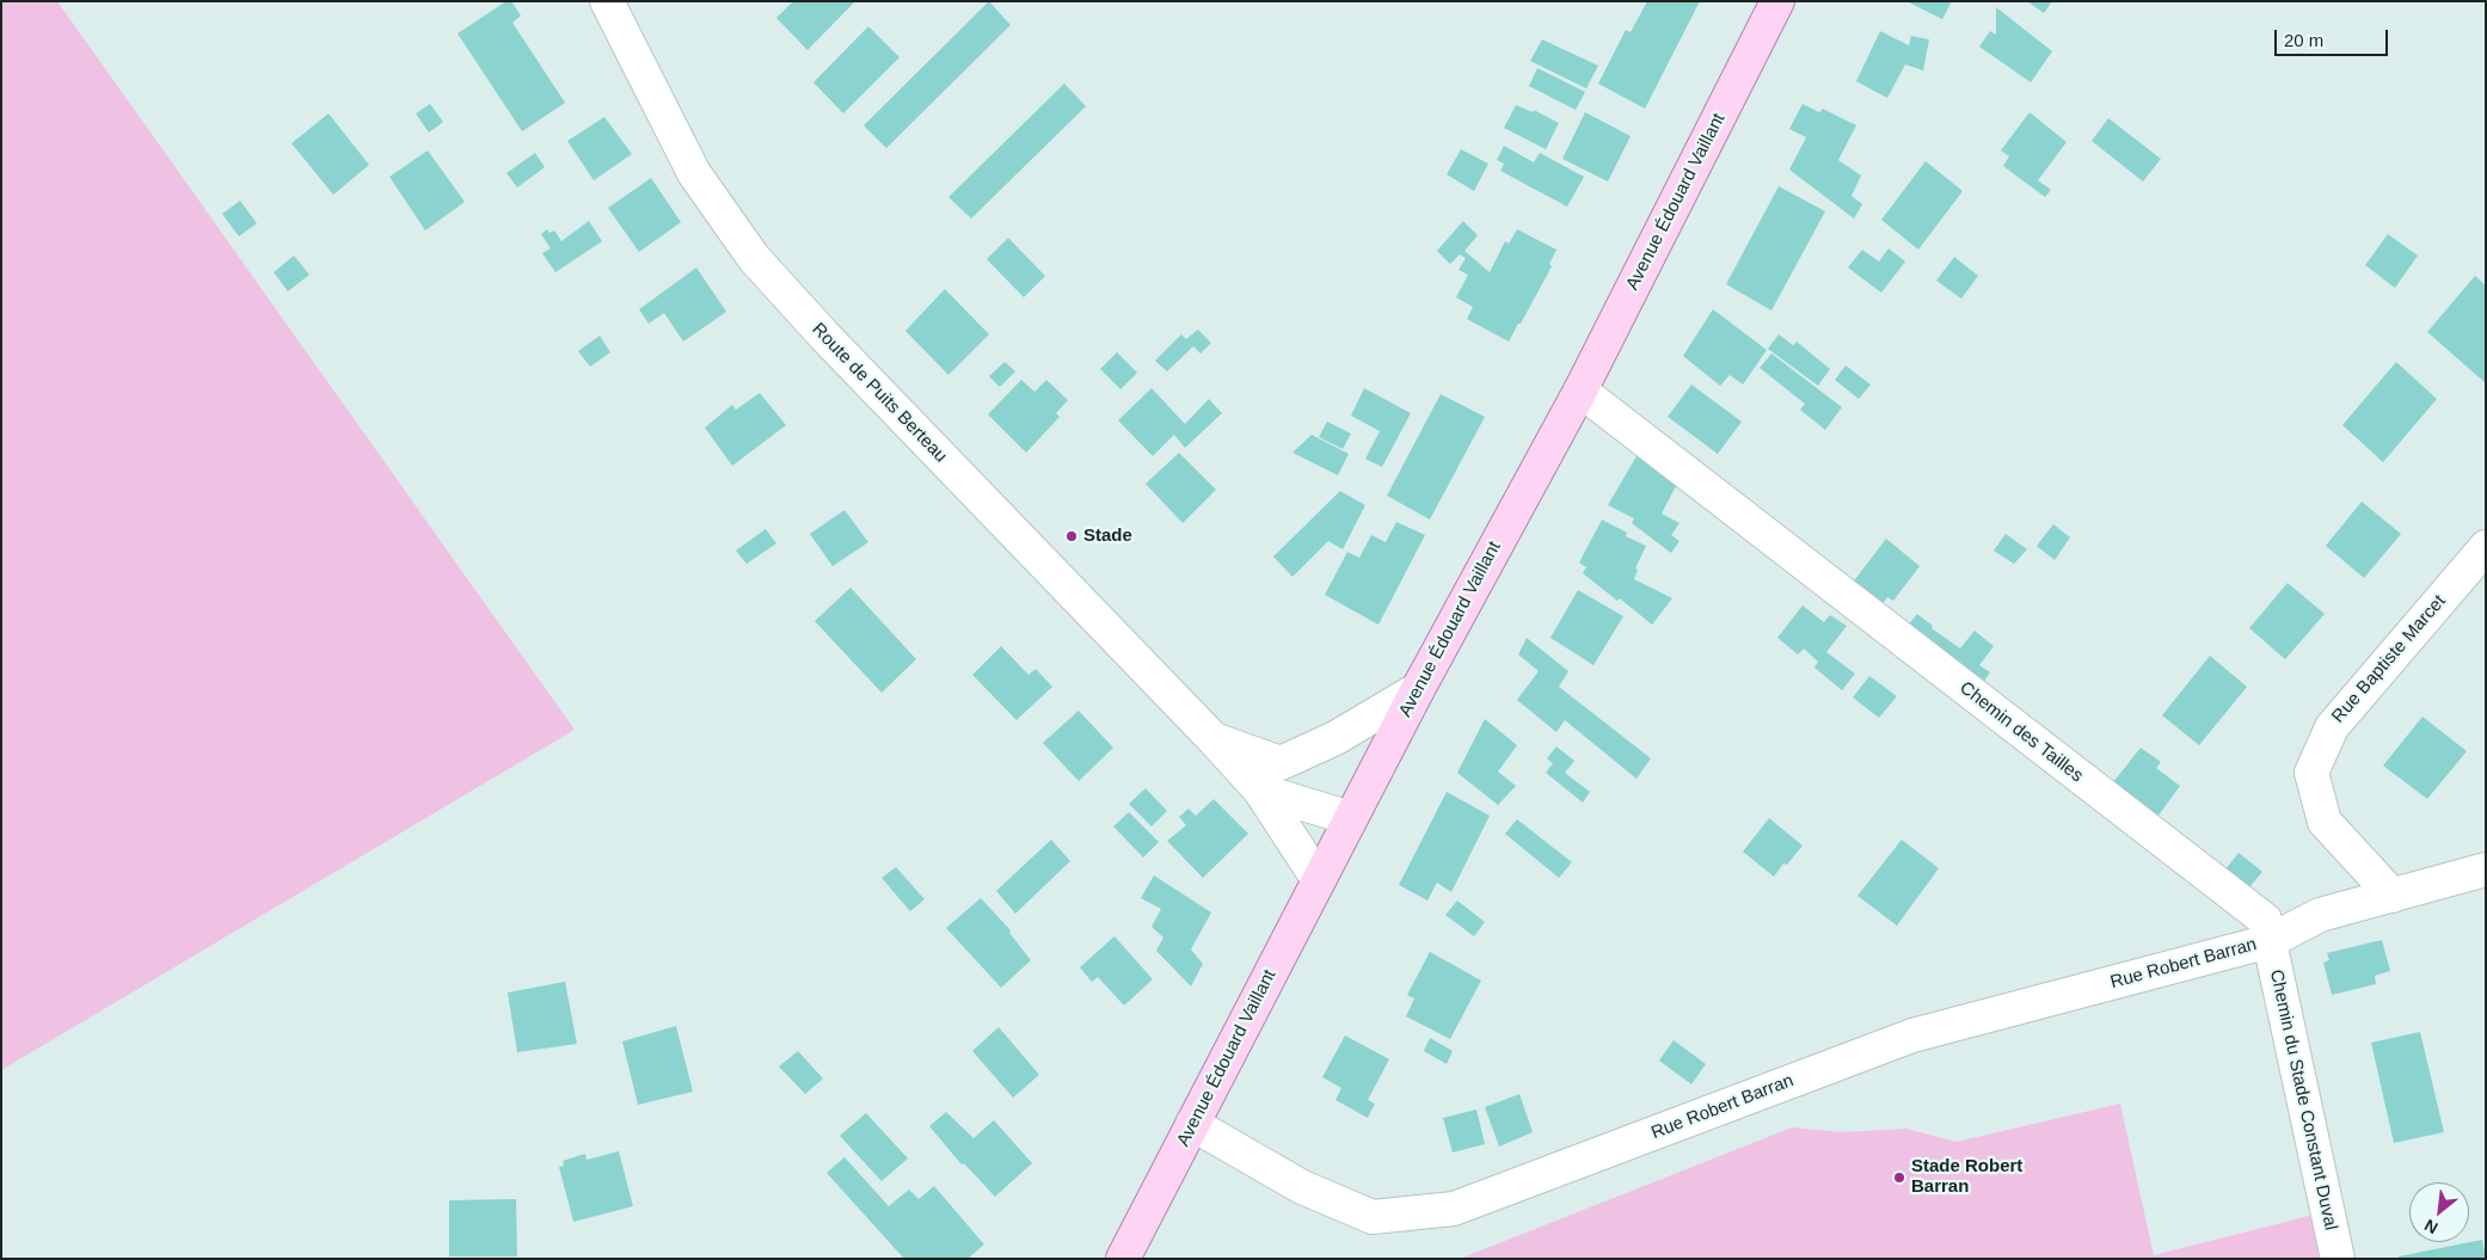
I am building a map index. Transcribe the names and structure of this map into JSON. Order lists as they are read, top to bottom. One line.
{"streets":{"main road":["Avenue Édouard Vaillant"],"street":["Route de Puits Berteau","Rue Baptiste Marcet","Chemin des Tailles","Rue Robert Barran","Chemin du Stade Constant Duval"]},"crossings":[["Avenue Édouard Vaillant","Route de Puits Berteau"],["Avenue Édouard Vaillant","Chemin des Tailles"],["Avenue Édouard Vaillant","Rue Robert Barran"],["Chemin des Tailles","Rue Robert Barran"],["Chemin des Tailles","Chemin du Stade Constant Duval"],["Rue Robert Barran","Chemin du Stade Constant Duval"]],"places":["Stade","Stade Robert Barran"],"scale_bar":"20 m","north":"bottom left"}
